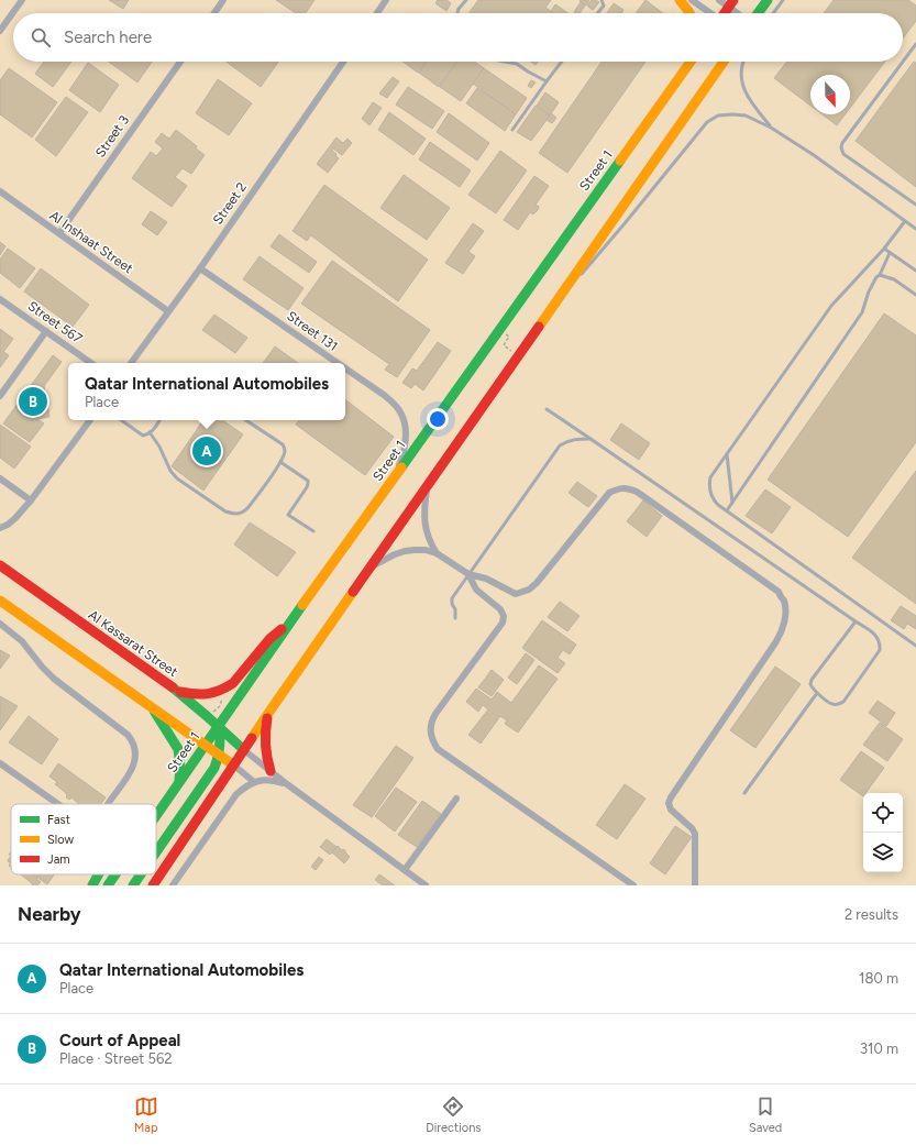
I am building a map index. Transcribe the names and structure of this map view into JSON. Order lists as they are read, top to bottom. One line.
{"streets":{"street":["Street 3","Street 1","Street 2","Al Inshaat Street","Street 567","Street 131","Al Kassarat Street"]},"crossings":[["Street 3","Al Inshaat Street"],["Street 1","Street 131"],["Street 1","Al Kassarat Street"],["Street 2","Al Inshaat Street"],["Street 2","Street 131"]],"legend":["Fast","Slow","Jam"],"north":"bottom","page":{"search":"Search here","popup":["Qatar International Automobiles","Place"],"pins":["B","A"],"heading":["Nearby","2 results"],"list":[{"mark":"A","name":"Qatar International Automobiles","note":"Place","value":"180 m"},{"mark":"B","name":"Court of Appeal","note":"Place · Street 562","value":"310 m"}],"nav":["Map","Directions","Saved"]}}
